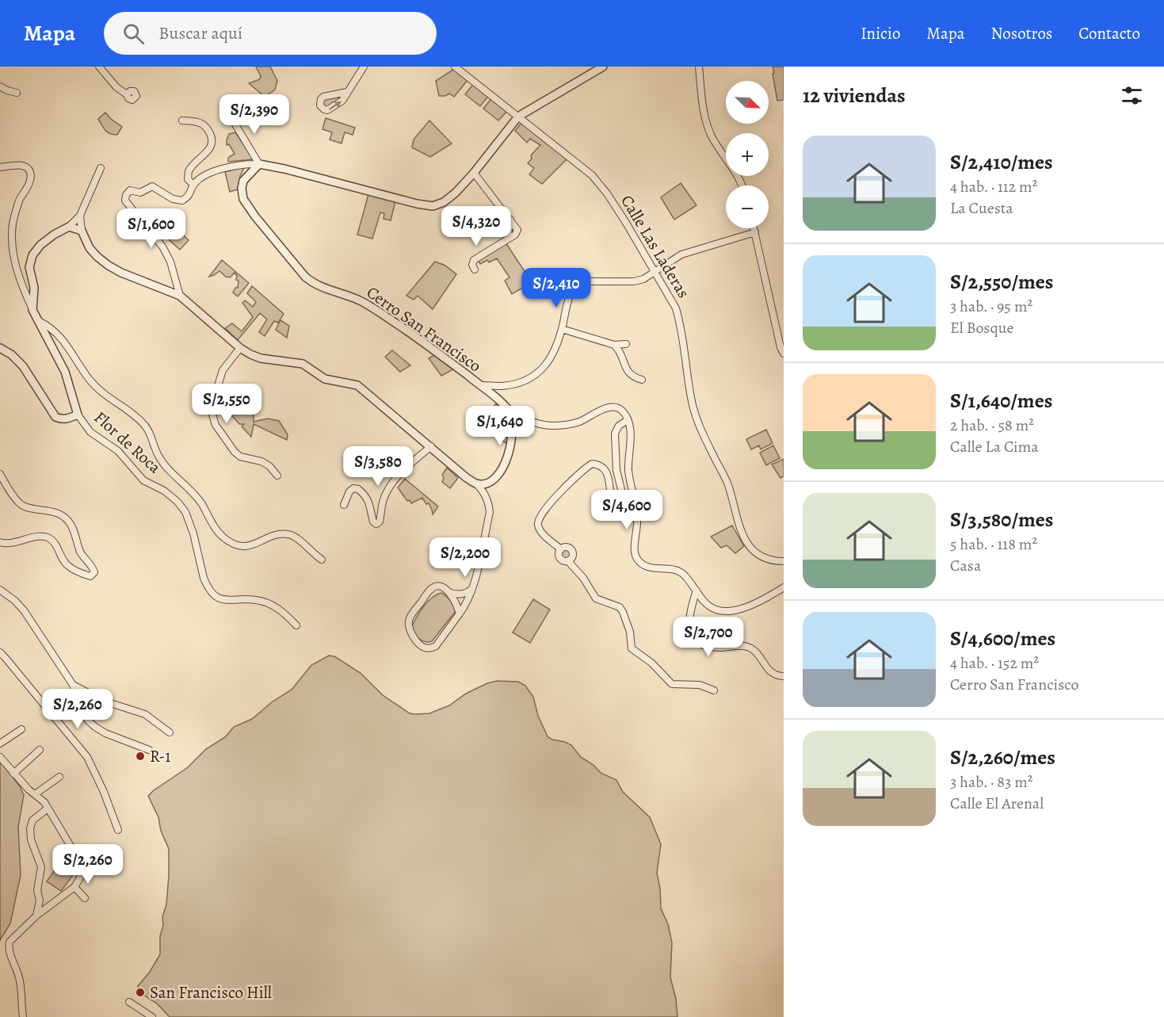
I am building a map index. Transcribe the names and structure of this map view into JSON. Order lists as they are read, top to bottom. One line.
{"streets":{"street":["Calle Las Laderas","Cerro San Francisco","Flor de Roca"]},"places":["R-1","San Francisco Hill"],"north":"bottom right","page":{"header":"Mapa","search":"Buscar aquí","nav":["Inicio","Mapa","Nosotros","Contacto"],"heading":"12 viviendas","map_buttons":["+","−"],"price":["S/2,390","S/4,320","S/1,600","S/2,410","S/2,550","S/1,640","S/3,580","S/4,600","S/2,200","S/2,700","S/2,260","S/2,260"],"list":[{"name":"S/2,410/mes","note":"4 hab. · 112 m² · La Cuesta"},{"name":"S/2,550/mes","note":"3 hab. · 95 m² · El Bosque"},{"name":"S/1,640/mes","note":"2 hab. · 58 m² · Calle La Cima"},{"name":"S/3,580/mes","note":"5 hab. · 118 m² · Casa"},{"name":"S/4,600/mes","note":"4 hab. · 152 m² · Cerro San Francisco"},{"name":"S/2,260/mes","note":"3 hab. · 83 m² · Calle El Arenal"}]}}
